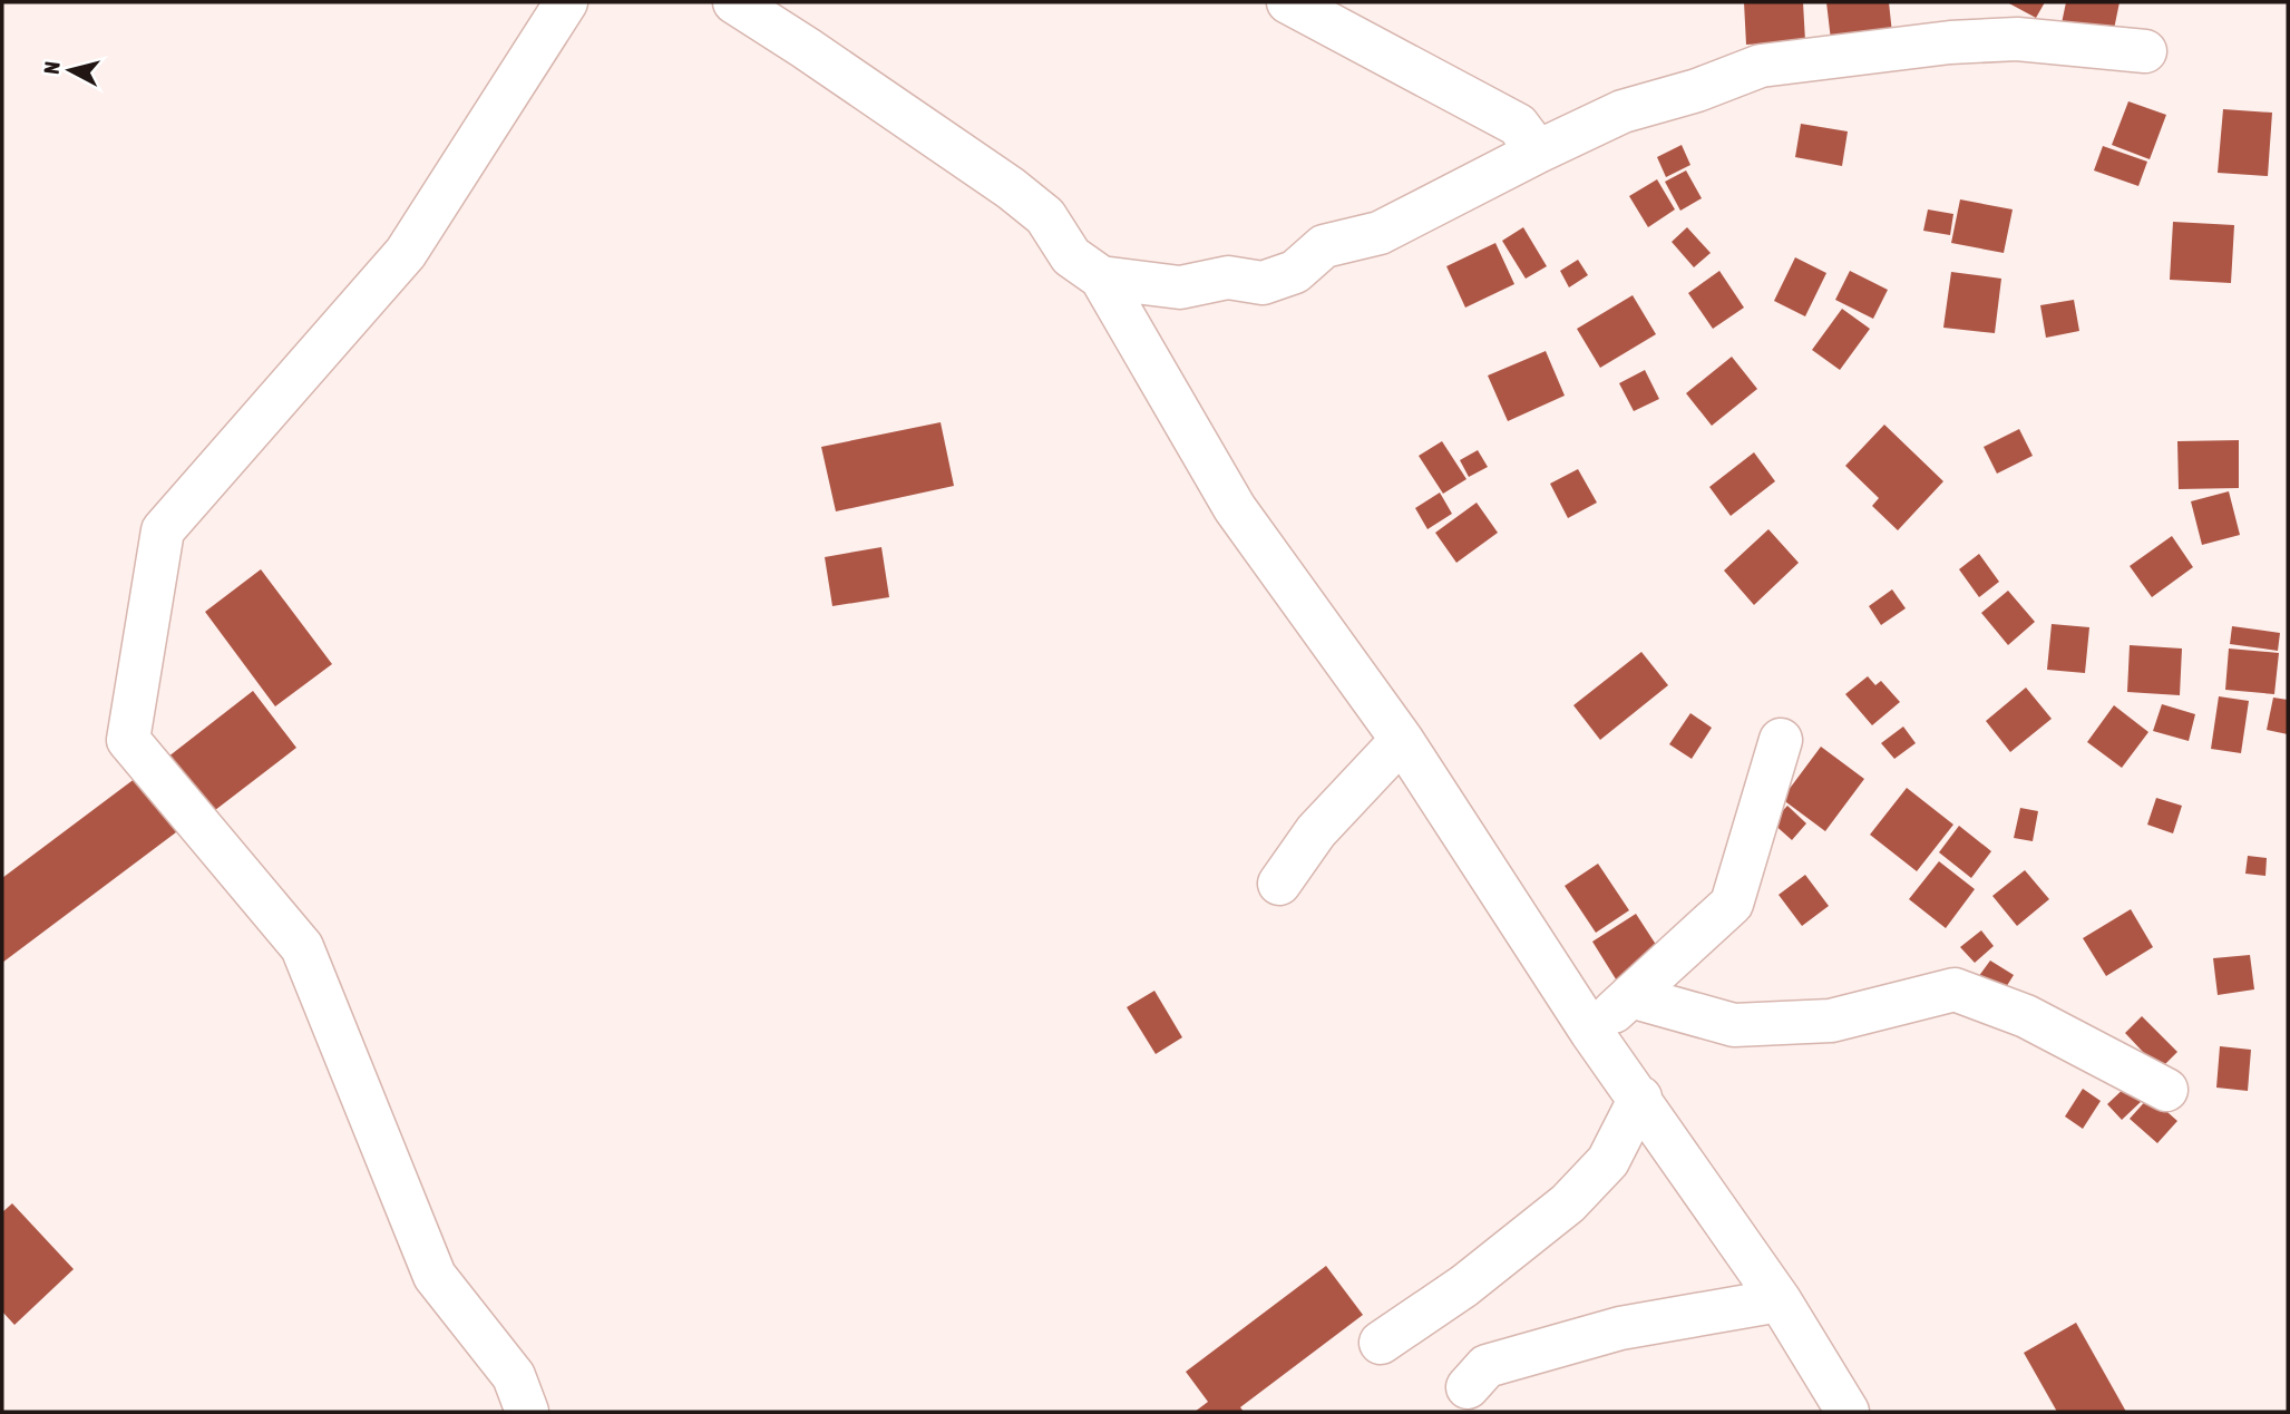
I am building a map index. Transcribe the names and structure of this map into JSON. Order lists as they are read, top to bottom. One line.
{"north":"left"}
